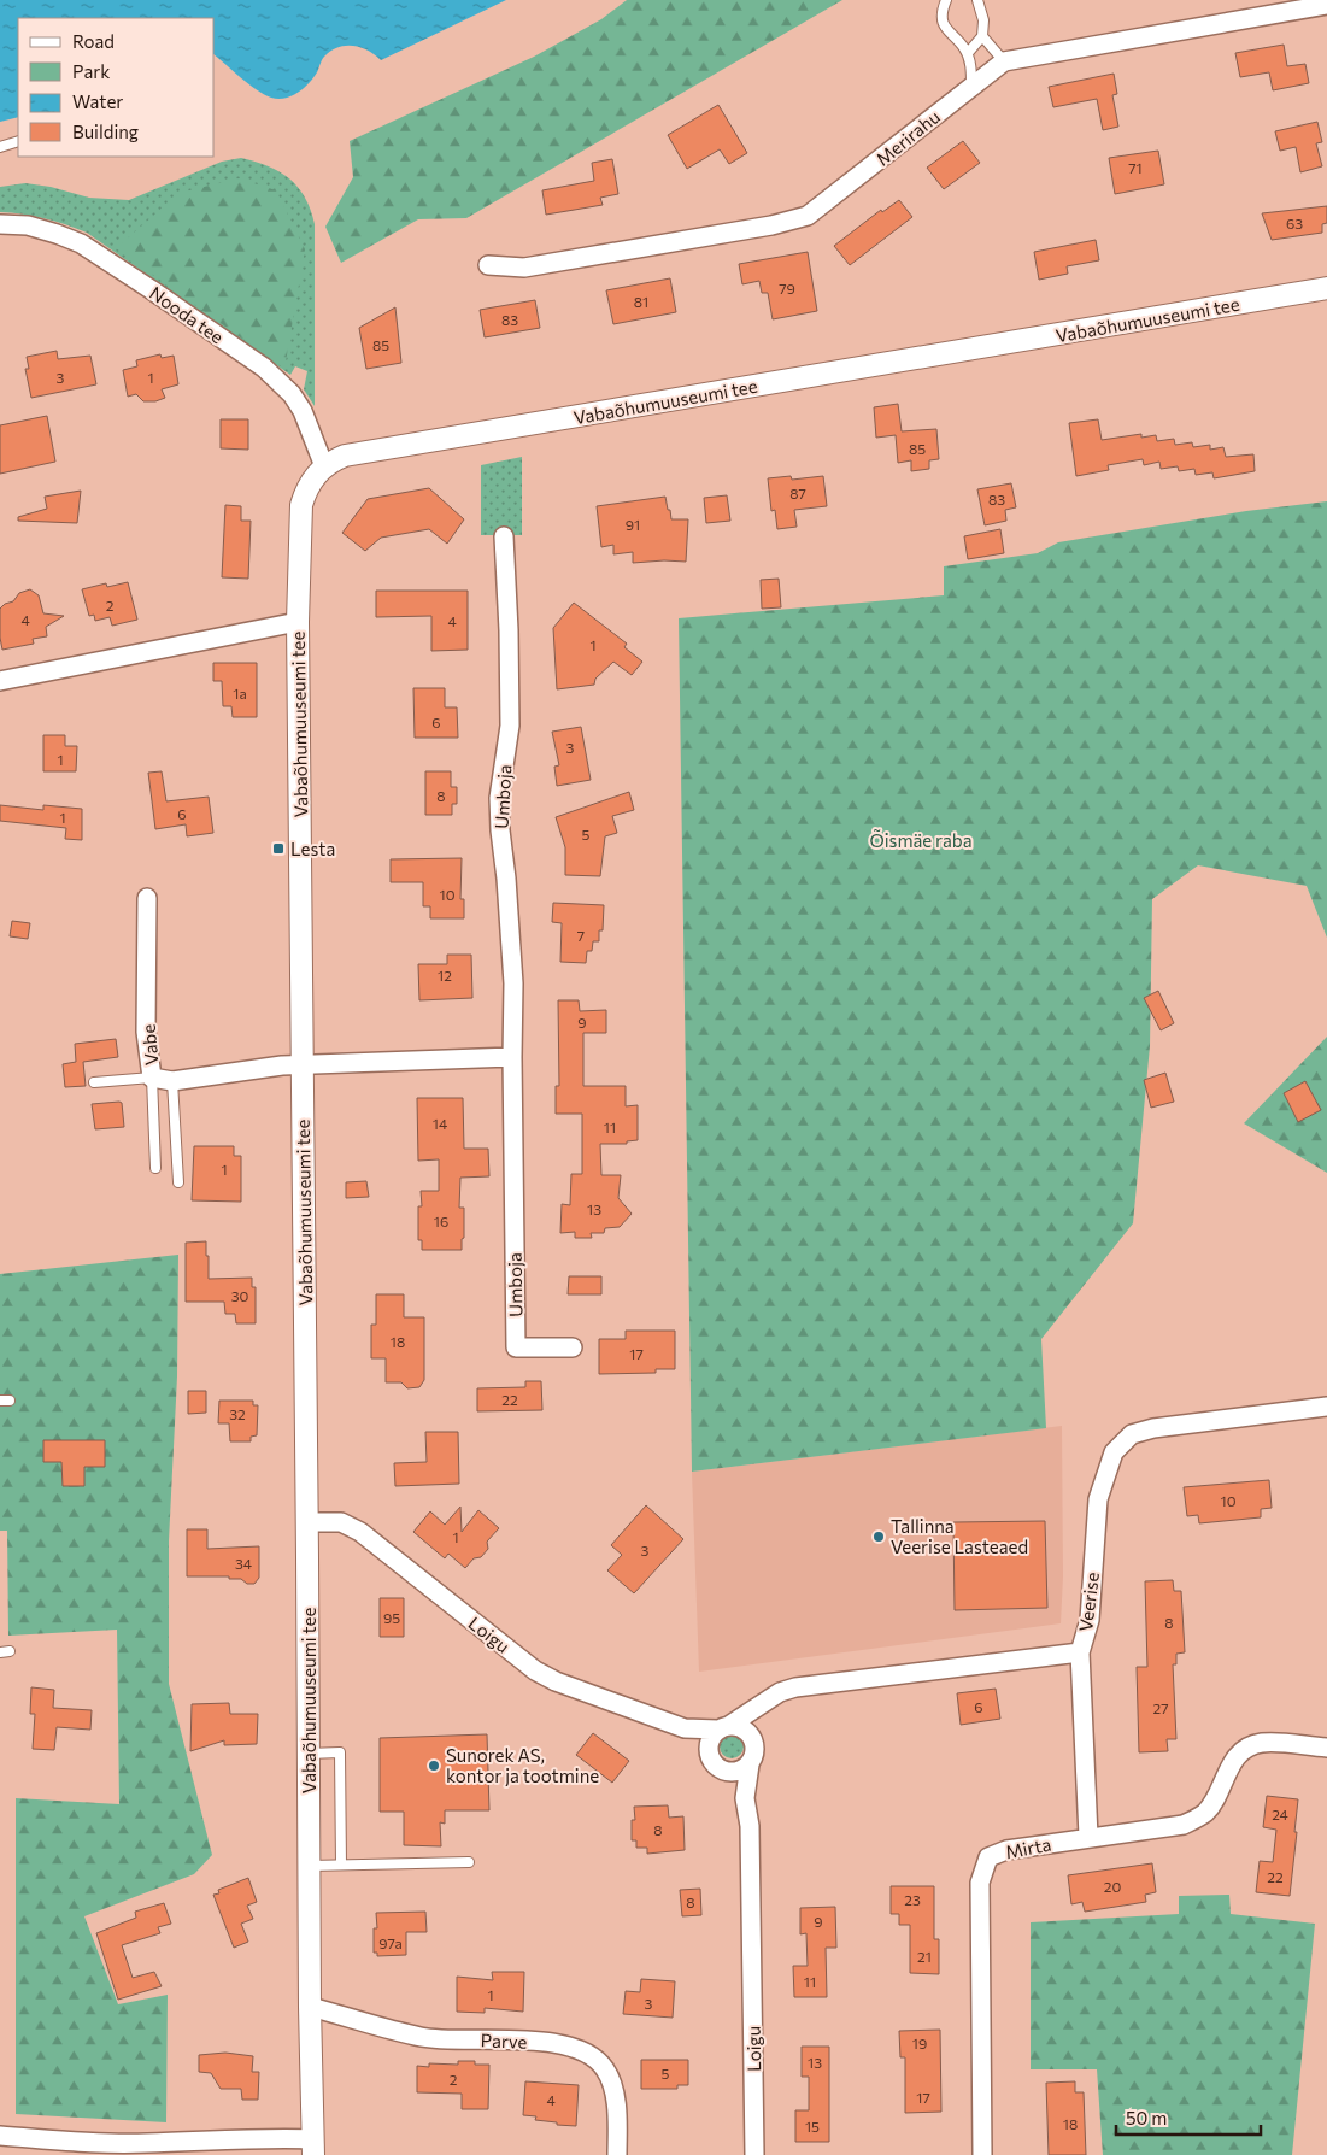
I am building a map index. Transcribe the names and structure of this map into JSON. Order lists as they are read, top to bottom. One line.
{"streets":{"street":["Merirahu","Nooda tee","Vabaõhumuuseumi tee","Umboja","Vabe","Veerise","Loigu","Mirta","Parve"]},"crossings":[["Nooda tee","Vabaõhumuuseumi tee"],["Vabaõhumuuseumi tee","Vabe"],["Vabaõhumuuseumi tee","Loigu"],["Vabaõhumuuseumi tee","Parve"],["Veerise","Loigu"]],"parks":["Õismäe raba"],"places":{"transit":["Lesta"],"other":["Tallinna Veerise Lasteaed","Sunorek AS, kontor ja tootmine"]},"house_numbers":["71","63","79","81","83","85","3","1","85","87","83","91","2","4","4","1","1a","6","3","1","8","6","1","5","10","7","12","9","14","11","1","13","16","30","18","17","22","32","10","1","3","34","95","8","6","27","24","8","22","20","23","8","9","97a","21","11","1","3","19","13","5","2","17","4","18","15"],"legend":["Road","Park","Water","Building"],"scale_bar":"50 m"}
